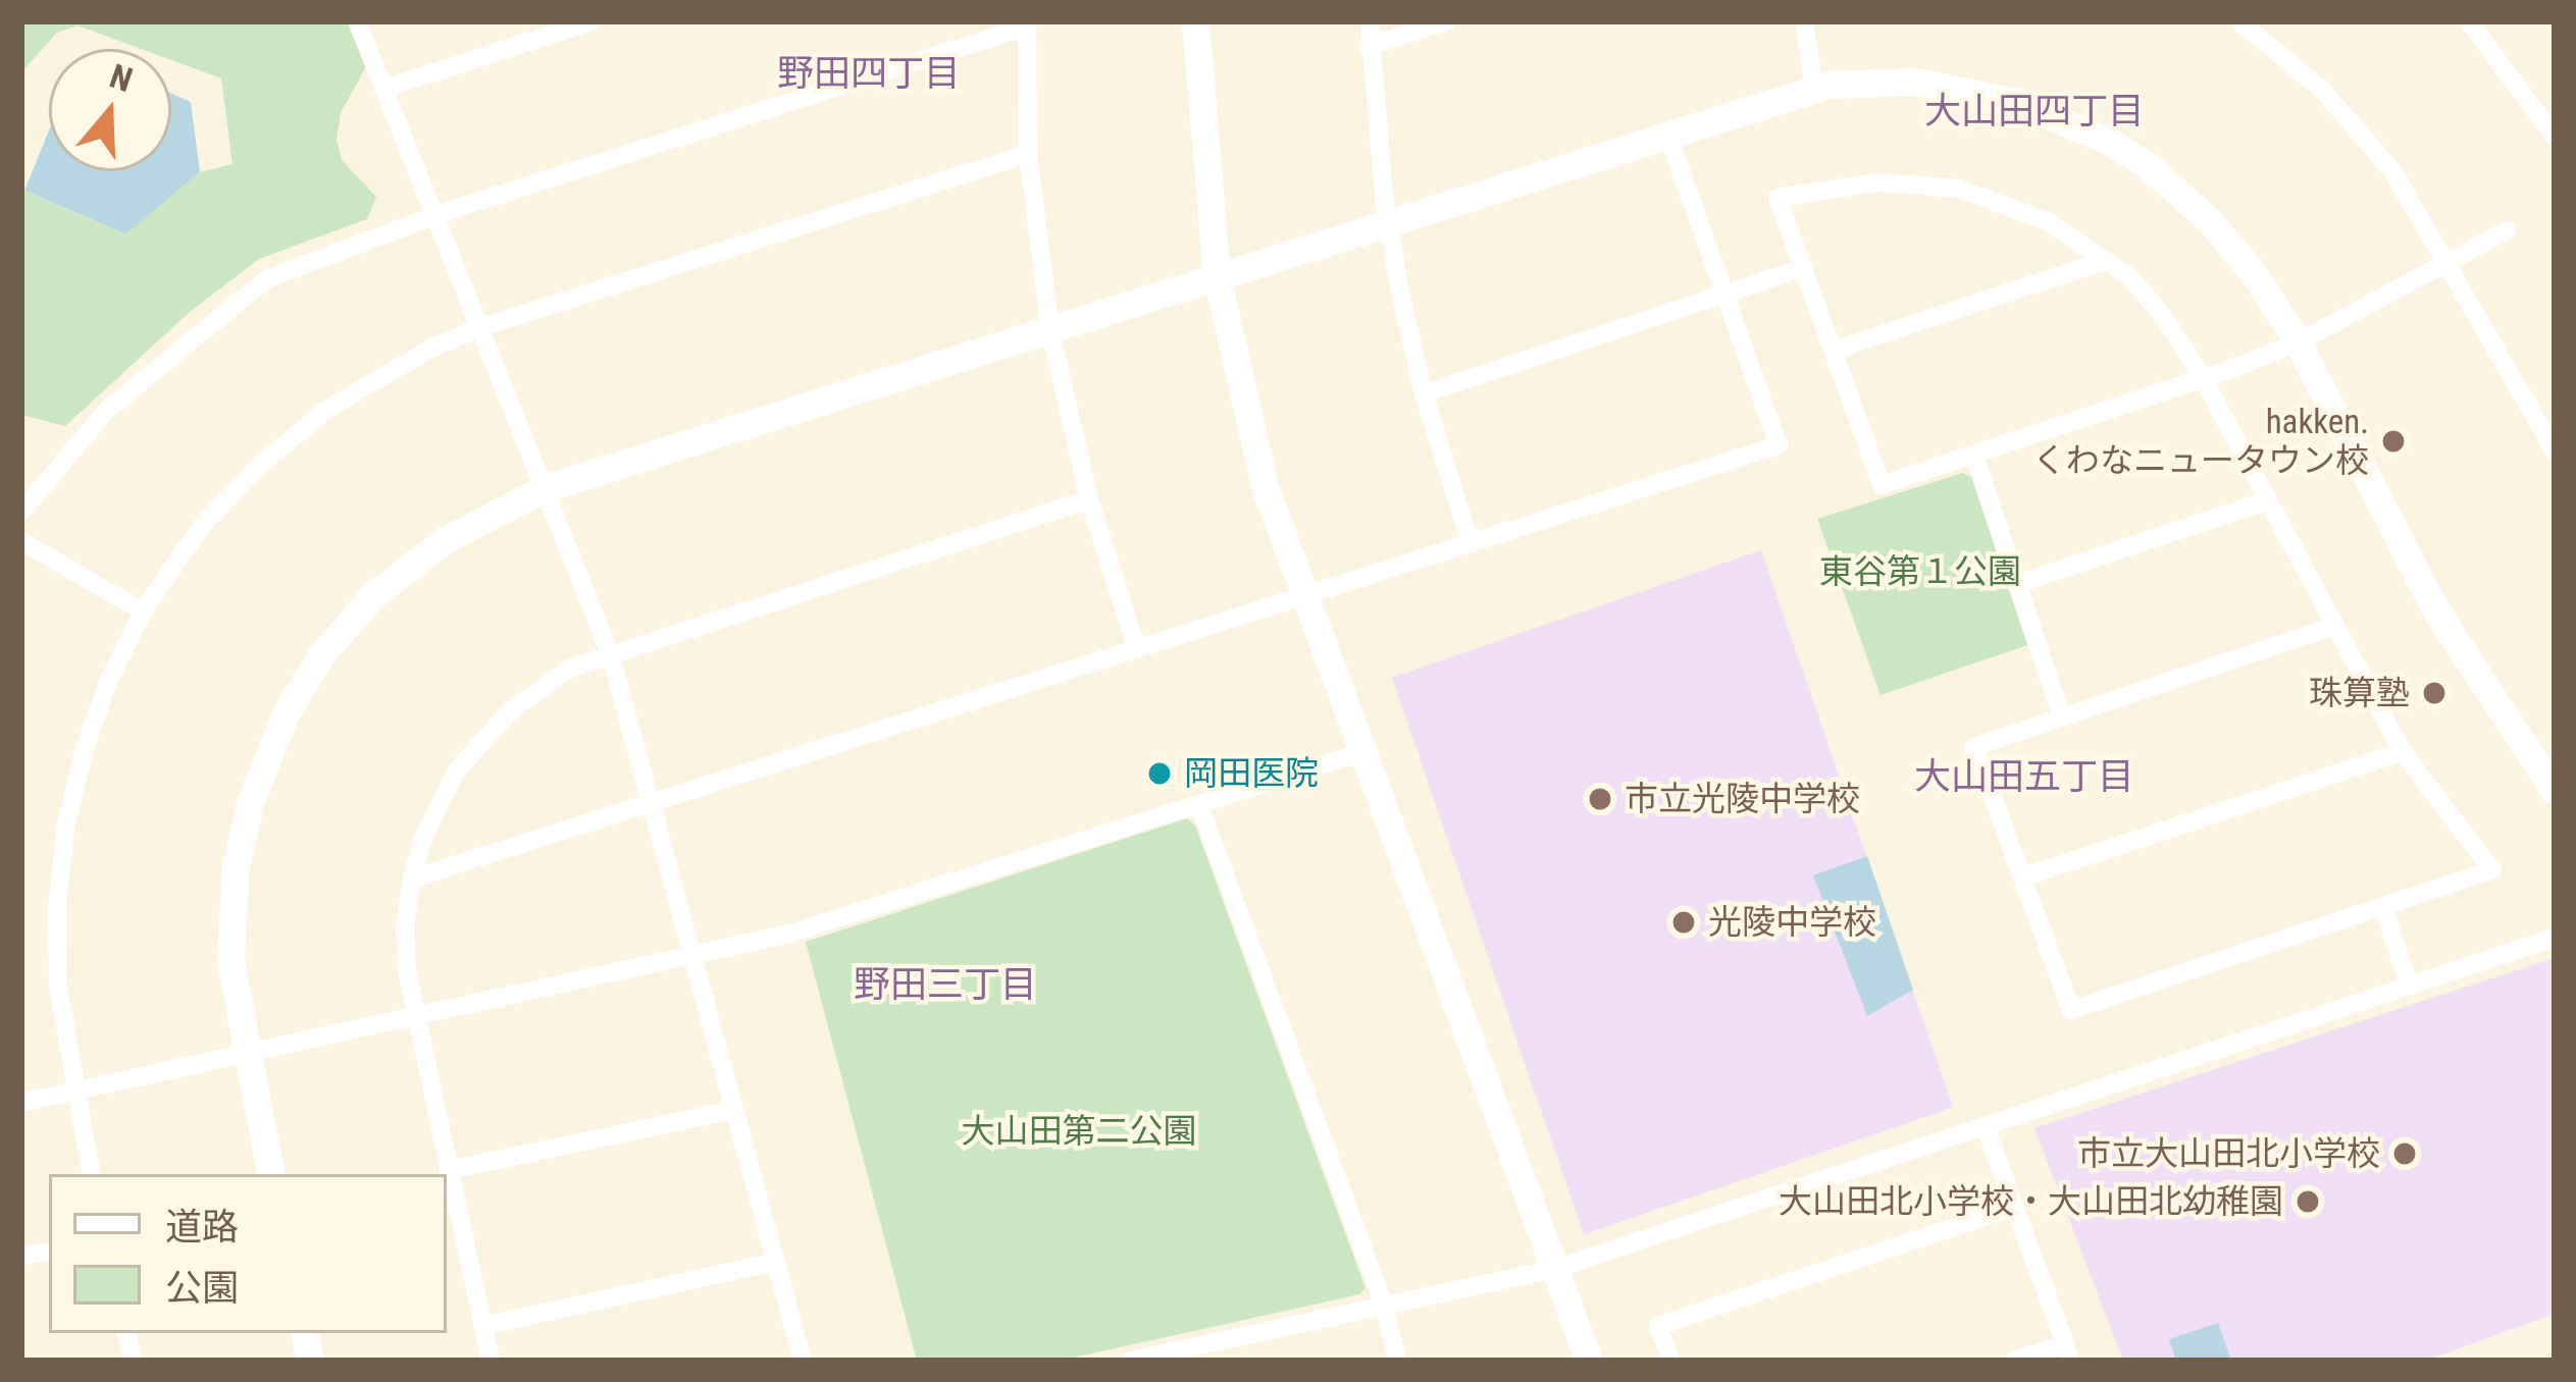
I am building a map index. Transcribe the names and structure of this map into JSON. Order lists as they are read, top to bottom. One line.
{"districts":["野田四丁目","大山田四丁目","大山田五丁目","野田三丁目"],"parks":["東谷第１公園","大山田第二公園"],"places":["hakken. くわなニュータウン校","珠算塾","岡田医院","市立光陵中学校","光陵中学校","市立大山田北小学校","大山田北小学校・大山田北幼稚園"],"legend":["道路","公園"],"north":"top"}
